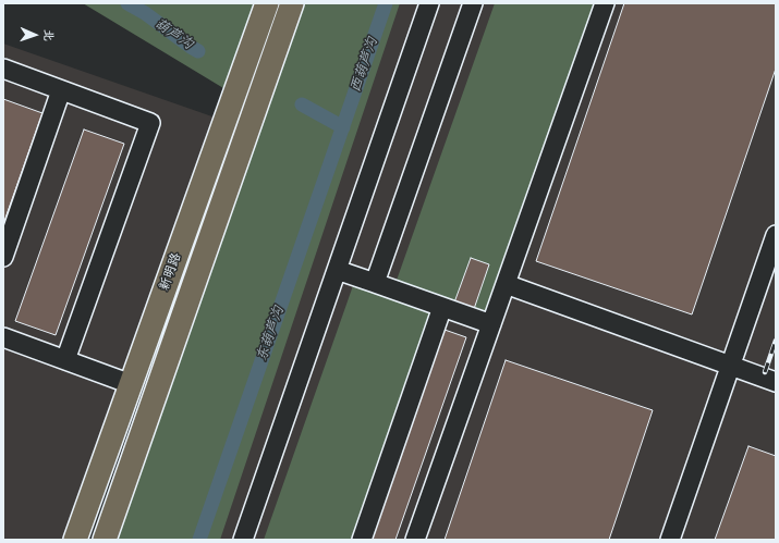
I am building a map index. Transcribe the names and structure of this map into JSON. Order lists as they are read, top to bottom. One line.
{"streets":{"main road":["新明路"]},"water":["葫芦沟","西葫芦沟","东葫芦沟"],"north":"right"}
